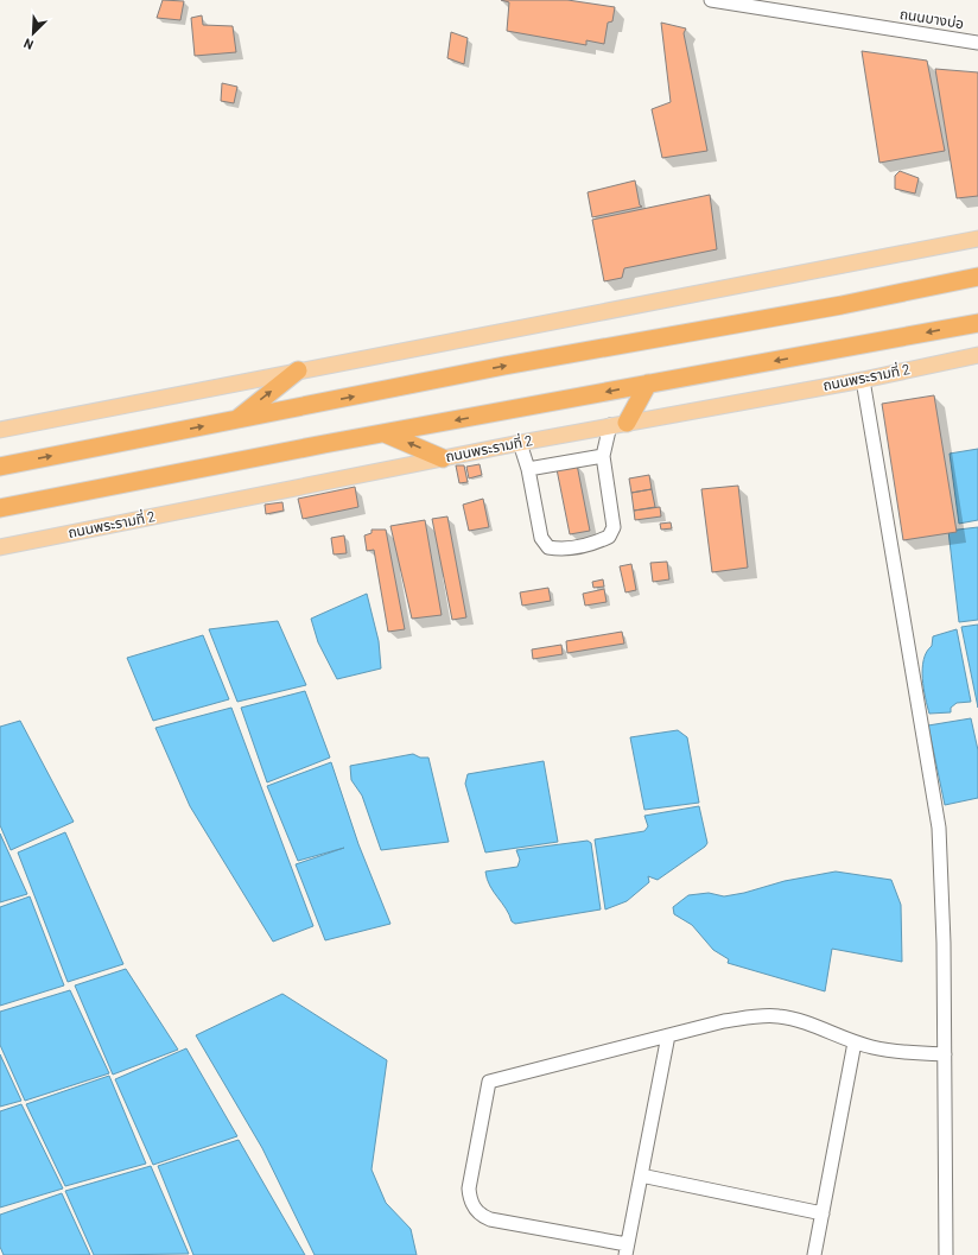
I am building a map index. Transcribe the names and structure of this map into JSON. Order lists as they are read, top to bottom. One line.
{"streets":{"main road":["ถนนพระรามที่ 2"],"street":["ถนนบางบ่อ"]},"north":"bottom left"}
